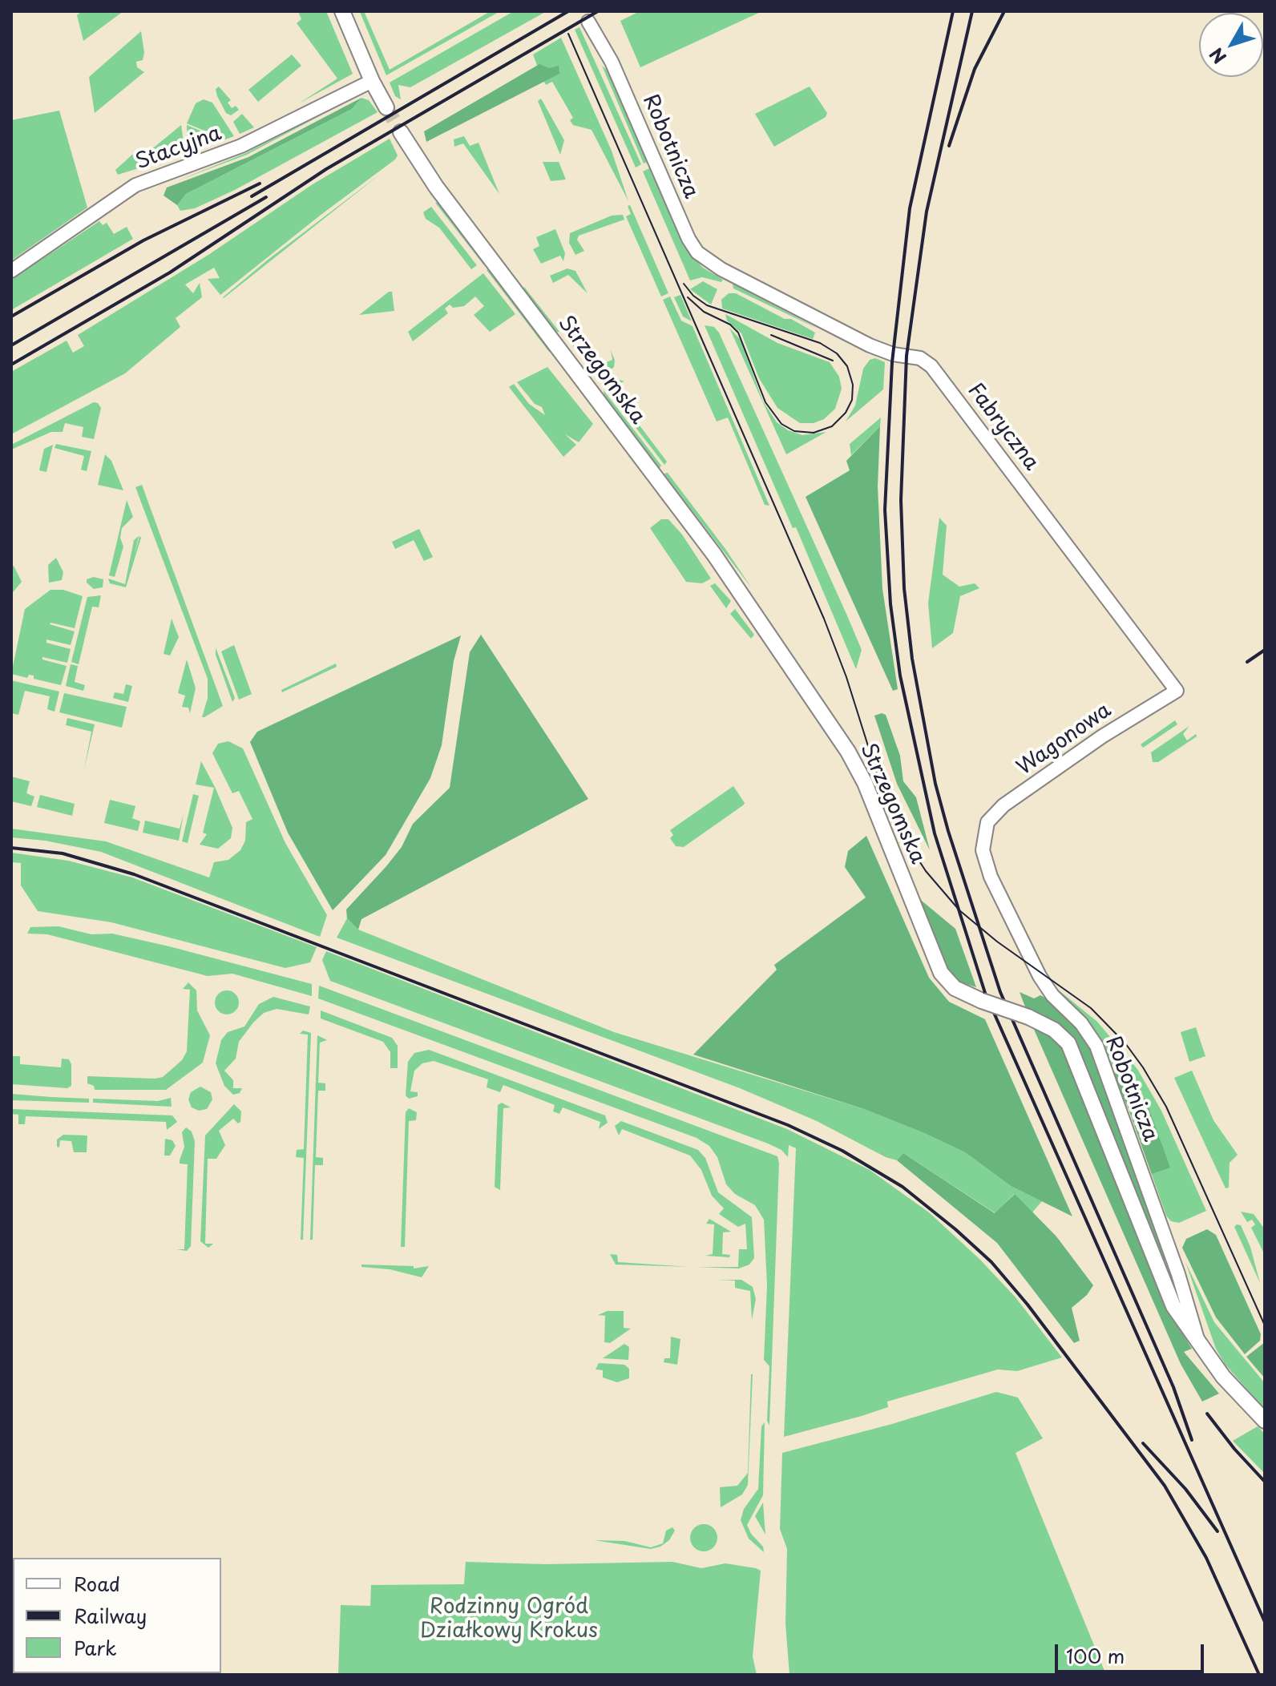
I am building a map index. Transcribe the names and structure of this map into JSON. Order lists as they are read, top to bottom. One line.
{"streets":{"main road":["Strzegomska"],"street":["Robotnicza","Stacyjna","Fabryczna","Wagonowa"]},"crossings":[["Robotnicza","Strzegomska"],["Robotnicza","Fabryczna"],["Robotnicza","Wagonowa"],["Fabryczna","Wagonowa"]],"parks":["Rodzinny Ogród Działkowy Krokus"],"legend":["Road","Railway","Park"],"scale_bar":"100 m","north":"bottom left"}
